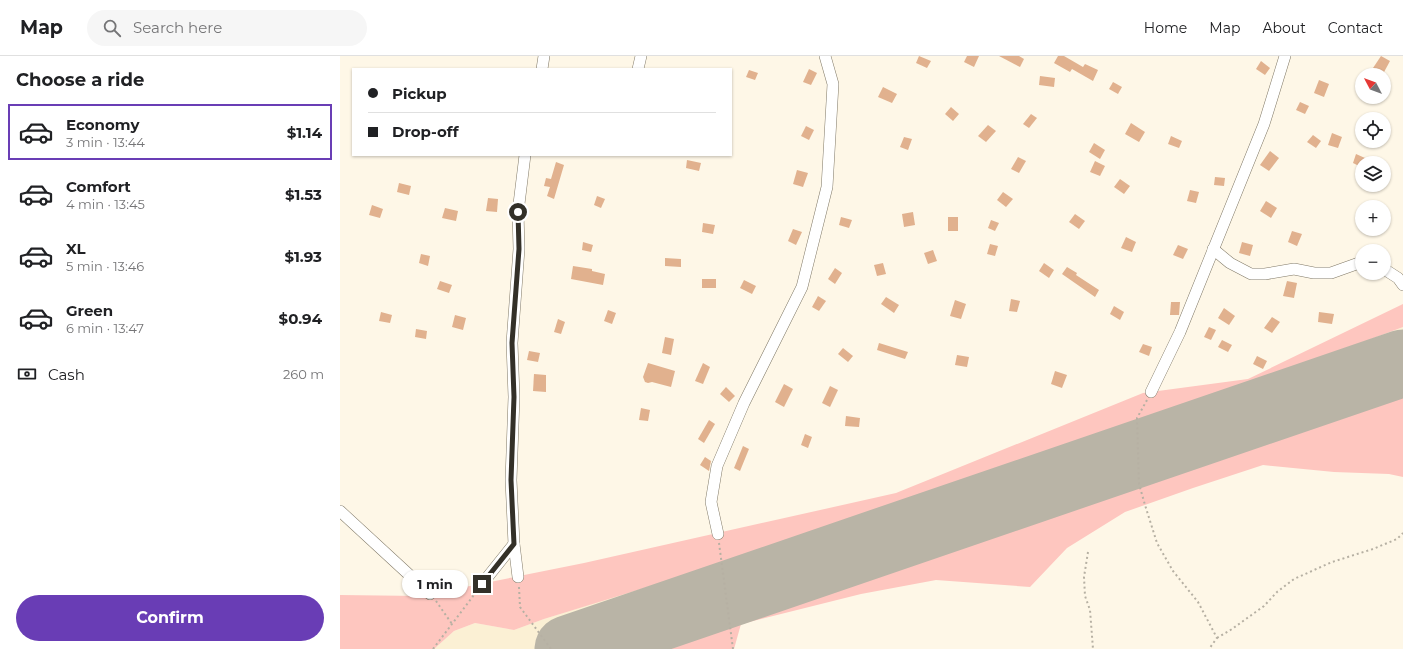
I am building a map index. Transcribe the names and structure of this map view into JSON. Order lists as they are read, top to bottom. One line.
{"north":"top left","page":{"header":"Map","search":"Search here","nav":["Home","Map","About","Contact"],"heading":"Choose a ride","map_buttons":["+","−"],"banner":["Pickup","Drop-off"],"list":[{"name":"Economy","note":"3 min · 13:44","value":"$1.14"},{"name":"Comfort","note":"4 min · 13:45","value":"$1.53"},{"name":"XL","note":"5 min · 13:46","value":"$1.93"},{"name":"Green","note":"6 min · 13:47","value":"$0.94"}],"pay":["Cash","260 m"],"bubble":"1 min","buttons":"Confirm"}}
